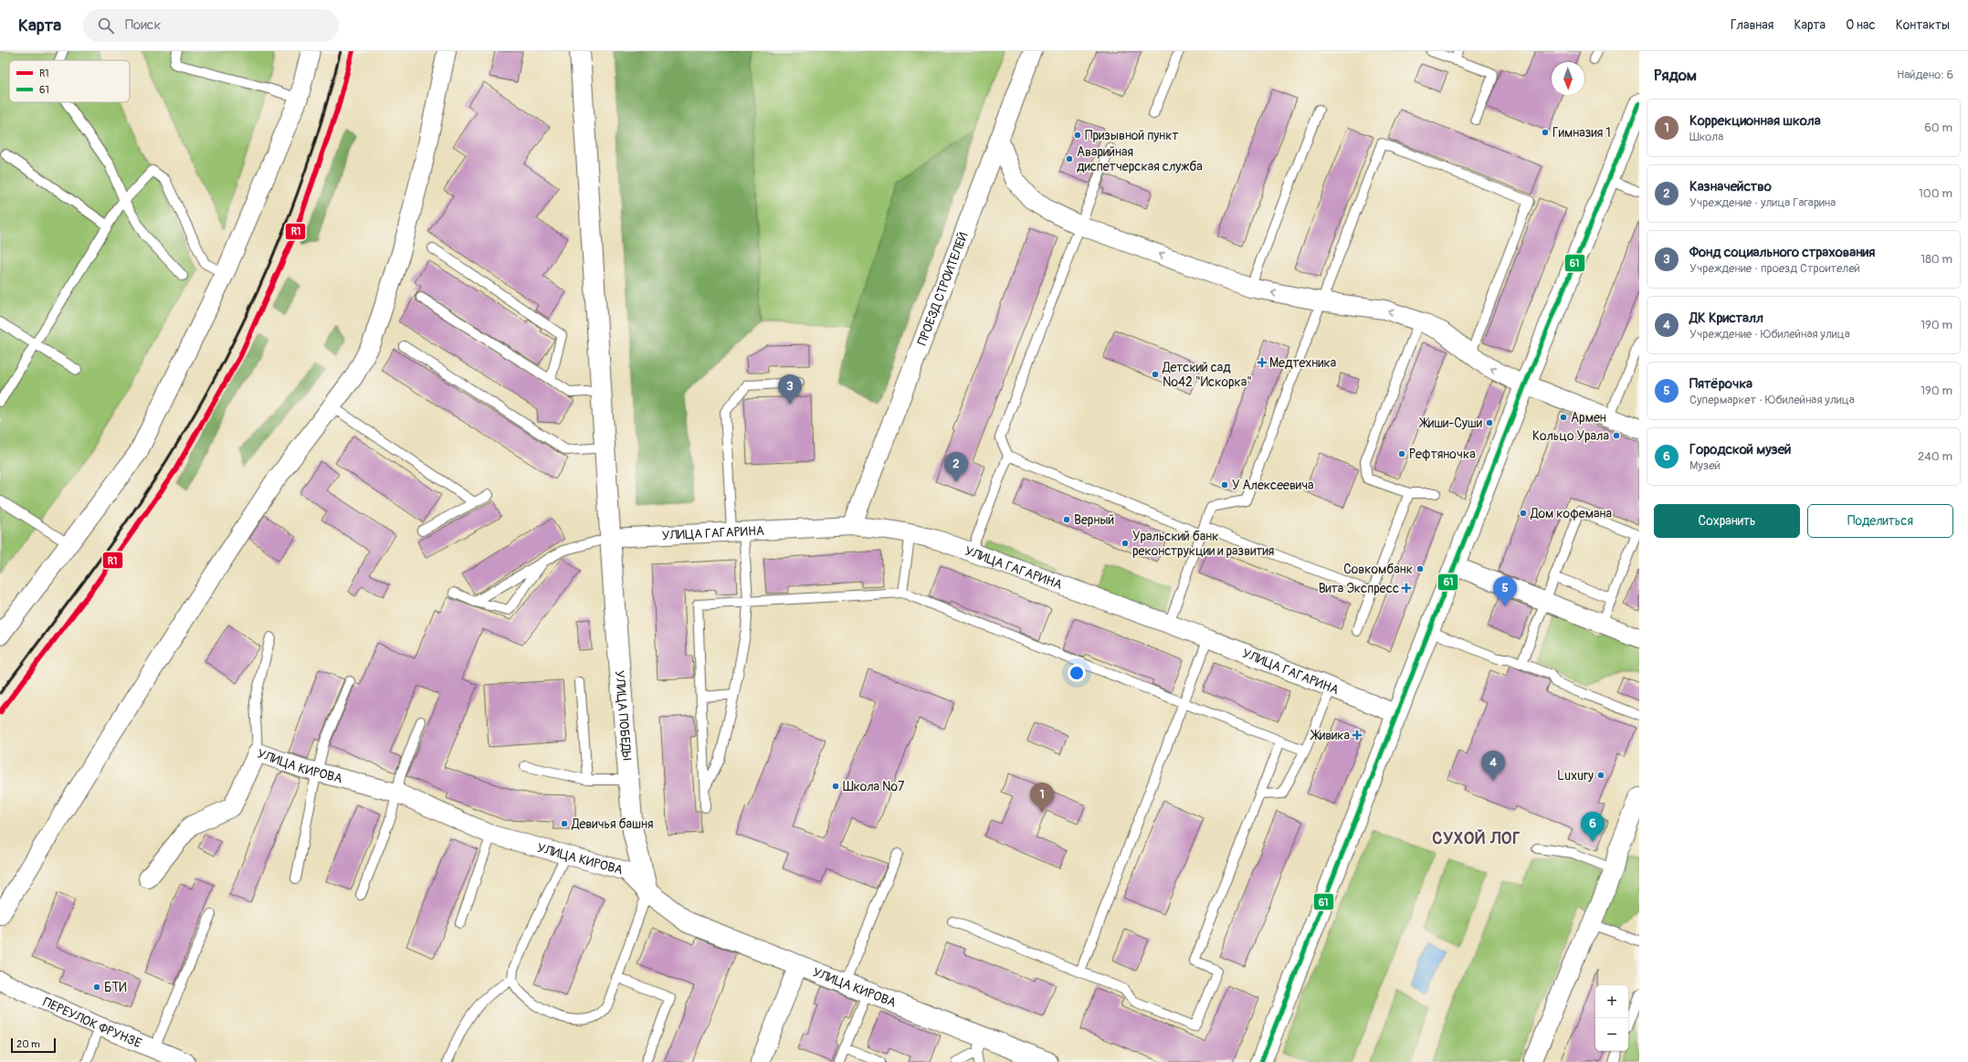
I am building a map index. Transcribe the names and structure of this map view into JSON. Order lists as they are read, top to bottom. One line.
{"streets":{"street":["ПРОЕЗД СТРОИТЕЛЕЙ","УЛИЦА ГАГАРИНА","УЛИЦА ПОБЕДЫ","УЛИЦА КИРОВА","ПЕРЕУЛОК ФРУНЗЕ"]},"crossings":[["ПРОЕЗД СТРОИТЕЛЕЙ","УЛИЦА ГАГАРИНА"],["УЛИЦА ГАГАРИНА","УЛИЦА ПОБЕДЫ"],["УЛИЦА ПОБЕДЫ","УЛИЦА КИРОВА"]],"districts":["СУХОЙ ЛОГ"],"places":{"other":["Гимназия 1","Призывной пункт","Аварийная диспетчерская служба","Детский сад №42 \"Искорка\"","Армен","Жиши-Суши","Кольцо Урала","Рефтяночка","У Алексеевича","Дом кофемана","Верный","Уральский банк реконструкции и развития","Совкомбанк","Luxury","Школа №7","Девичья башня","БТИ"],"health":["Медтехника","Вита Экспресс","Живика"]},"lines":["transit line R1","transit line 61"],"legend":["R1","61"],"scale_bar":"20 m","north":"bottom","page":{"header":"Карта","search":"Поиск","nav":["Главная","Карта","О нас","Контакты"],"heading":["Рядом","Найдено: 6"],"list":[{"mark":"1","name":"Коррекционная школа","note":"Школа","value":"60 m"},{"mark":"2","name":"Казначейство","note":"Учреждение · улица Гагарина","value":"100 m"},{"mark":"3","name":"Фонд социального страхования","note":"Учреждение · проезд Строителей","value":"180 m"},{"mark":"4","name":"ДК Кристалл","note":"Учреждение · Юбилейная улица","value":"190 m"},{"mark":"5","name":"Пятёрочка","note":"Супермаркет · Юбилейная улица","value":"190 m"},{"mark":"6","name":"Городской музей","note":"Музей","value":"240 m"}],"pins":["3","2","5","4","1","6"],"buttons":["Сохранить","Поделиться"],"map_buttons":["+","−"],"scale":"20 m"}}
